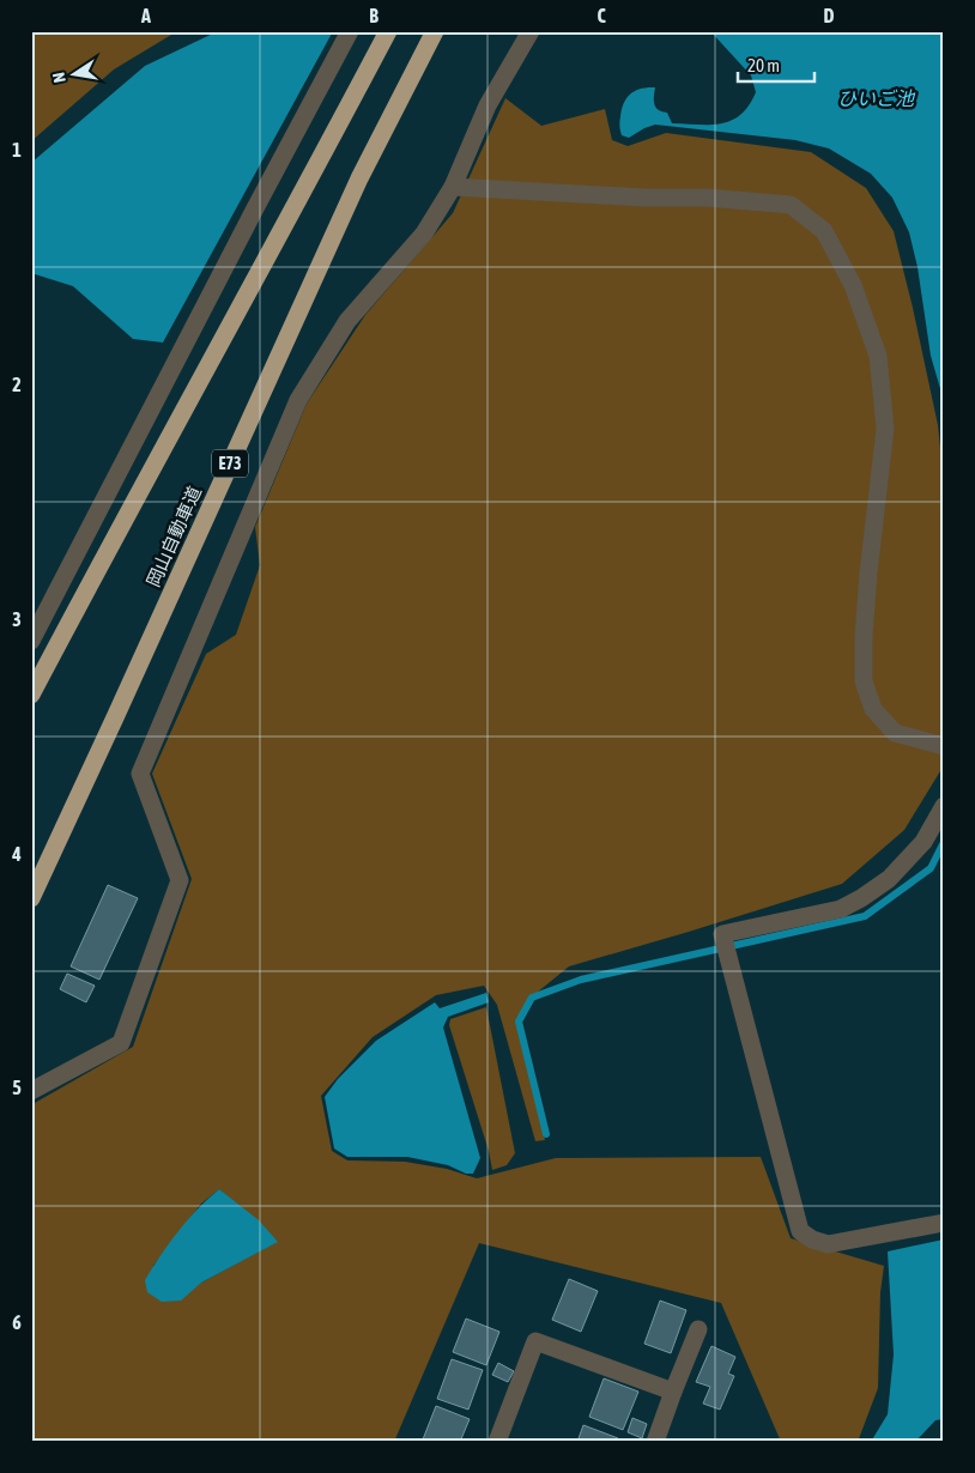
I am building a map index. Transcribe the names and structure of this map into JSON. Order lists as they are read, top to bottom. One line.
{"streets":{"highway":["E73","岡山自動車道"]},"water":["ひいご池"],"scale_bar":"20 m","north":"left","grid":{"columns":["A","B","C","D"],"rows":["1","2","3","4","5","6"]}}
